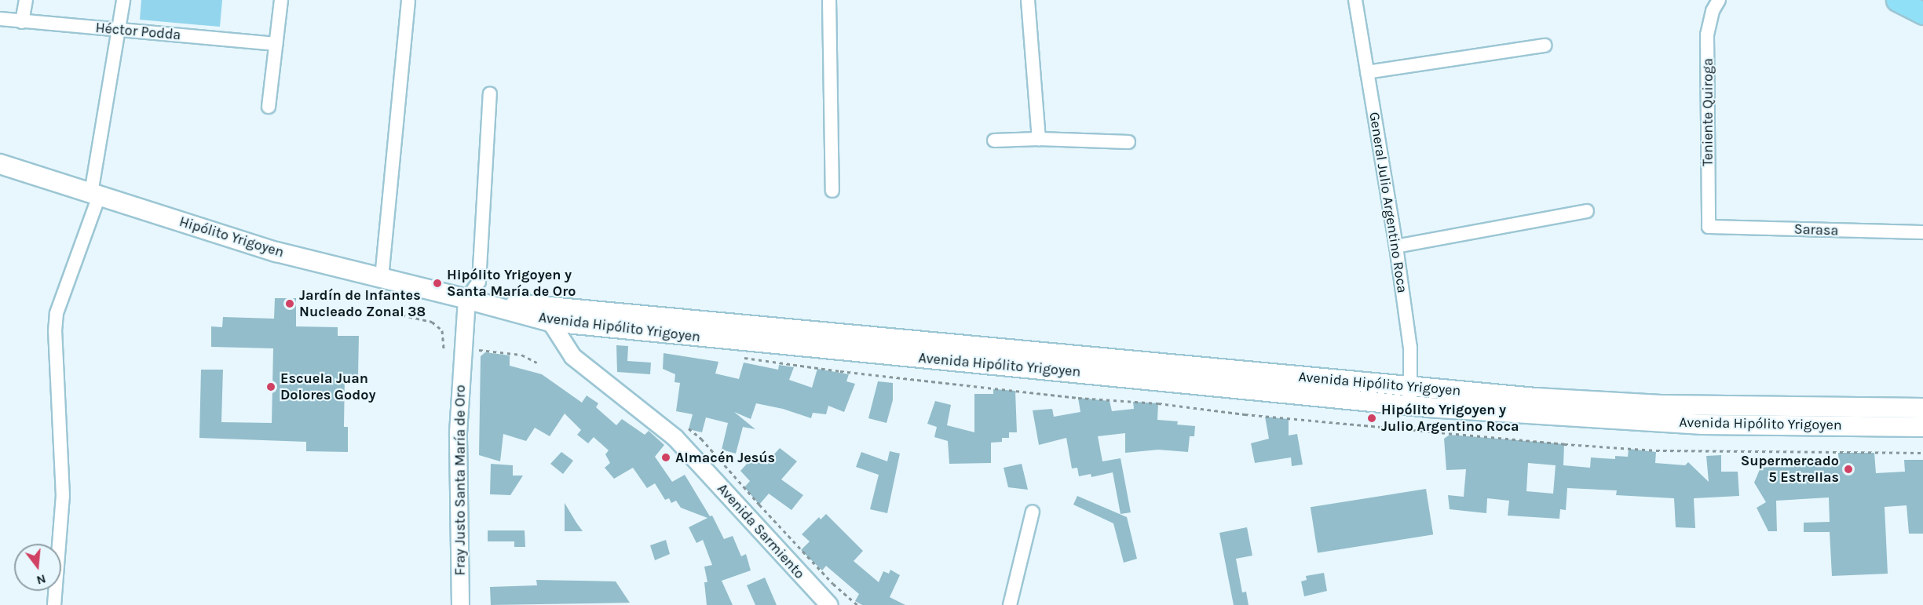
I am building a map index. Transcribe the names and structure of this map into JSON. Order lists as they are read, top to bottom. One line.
{"streets":{"main road":["Hipólito Yrigoyen","Avenida Hipólito Yrigoyen"],"street":["Héctor Podda","Teniente Quiroga","General Julio Argentino Roca","Sarasa","Fray Justo Santa María de Oro","Avenida Sarmiento"]},"crossings":[["Teniente Quiroga","Sarasa"],["General Julio Argentino Roca","Avenida Hipólito Yrigoyen"],["Hipólito Yrigoyen","Avenida Hipólito Yrigoyen"],["Hipólito Yrigoyen","Fray Justo Santa María de Oro"],["Avenida Hipólito Yrigoyen","Fray Justo Santa María de Oro"],["Avenida Hipólito Yrigoyen","Avenida Sarmiento"]],"places":["Hipólito Yrigoyen y Santa María de Oro","Jardín de Infantes Nucleado Zonal 38","Escuela Juan Dolores Godoy","Hipólito Yrigoyen y Julio Argentino Roca","Almacén Jesús","Supermercado 5 Estrellas"],"north":"bottom"}
